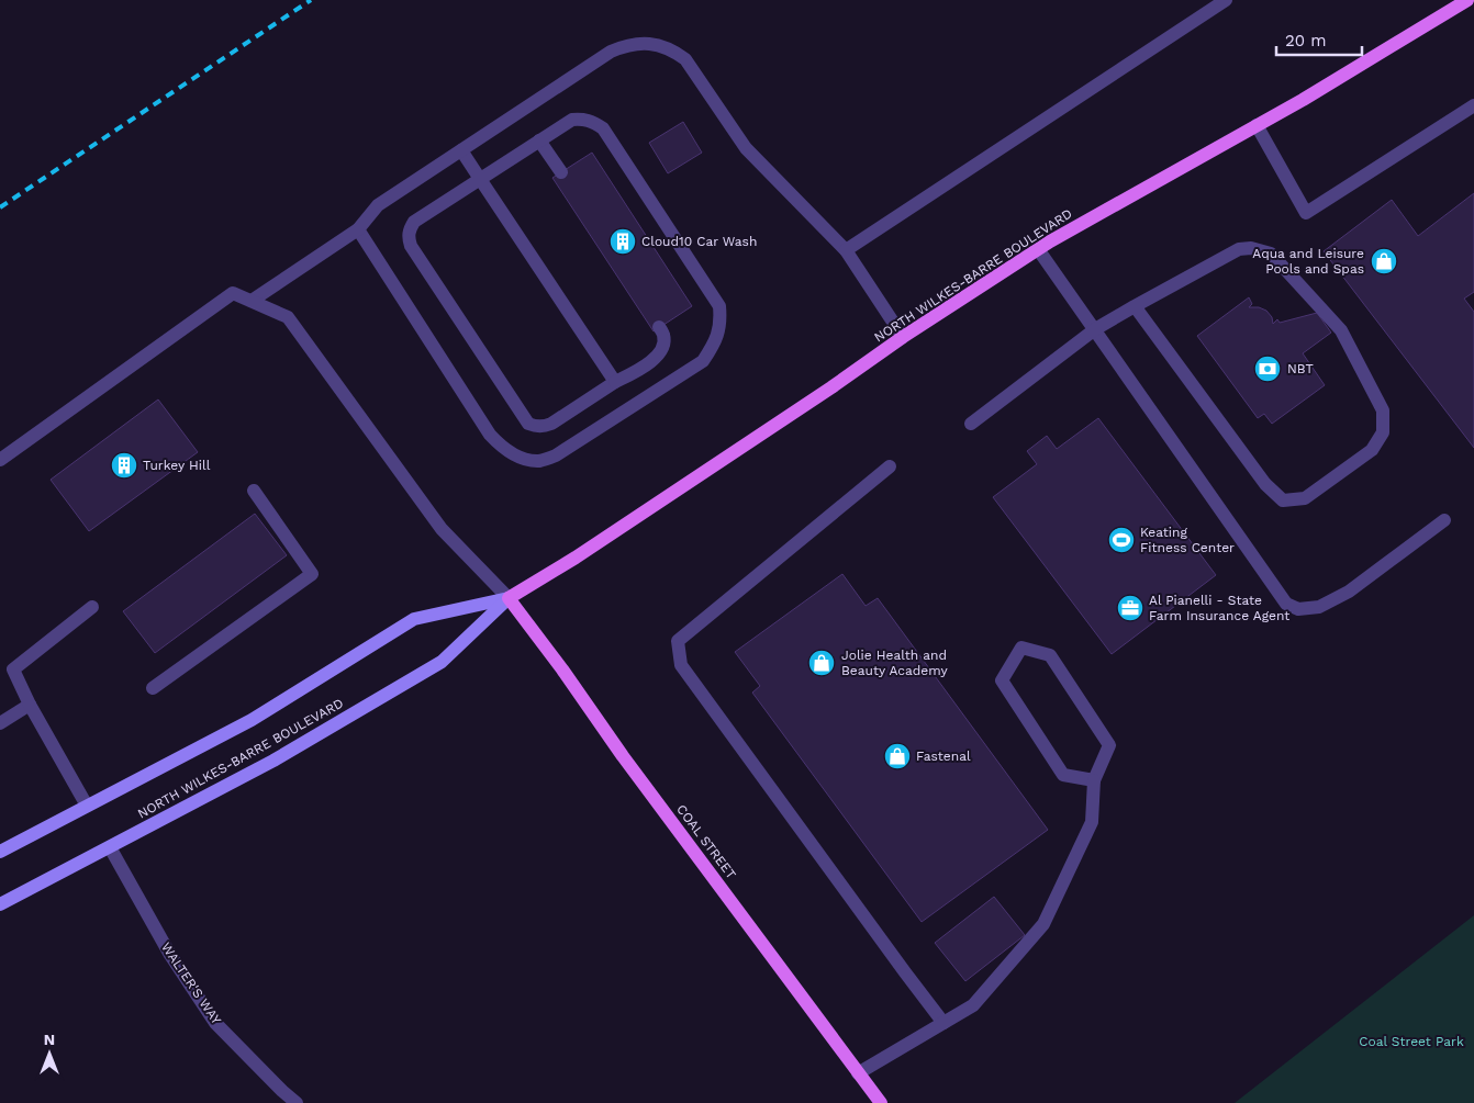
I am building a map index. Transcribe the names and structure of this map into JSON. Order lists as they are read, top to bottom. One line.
{"streets":{"main road":["NORTH WILKES-BARRE BOULEVARD","COAL STREET"],"street":["WALTER'S WAY"]},"crossings":[["NORTH WILKES-BARRE BOULEVARD","COAL STREET"],["NORTH WILKES-BARRE BOULEVARD","WALTER'S WAY"]],"parks":["Coal Street Park"],"places":{"building":["Cloud10 Car Wash","Turkey Hill"],"shop":["Aqua and Leisure Pools and Spas","Jolie Health and Beauty Academy","Fastenal"],"bank":["NBT"],"sports":["Keating Fitness Center"],"office":["Al Pianelli - State Farm Insurance Agent"]},"scale_bar":"20 m","north":"top"}
